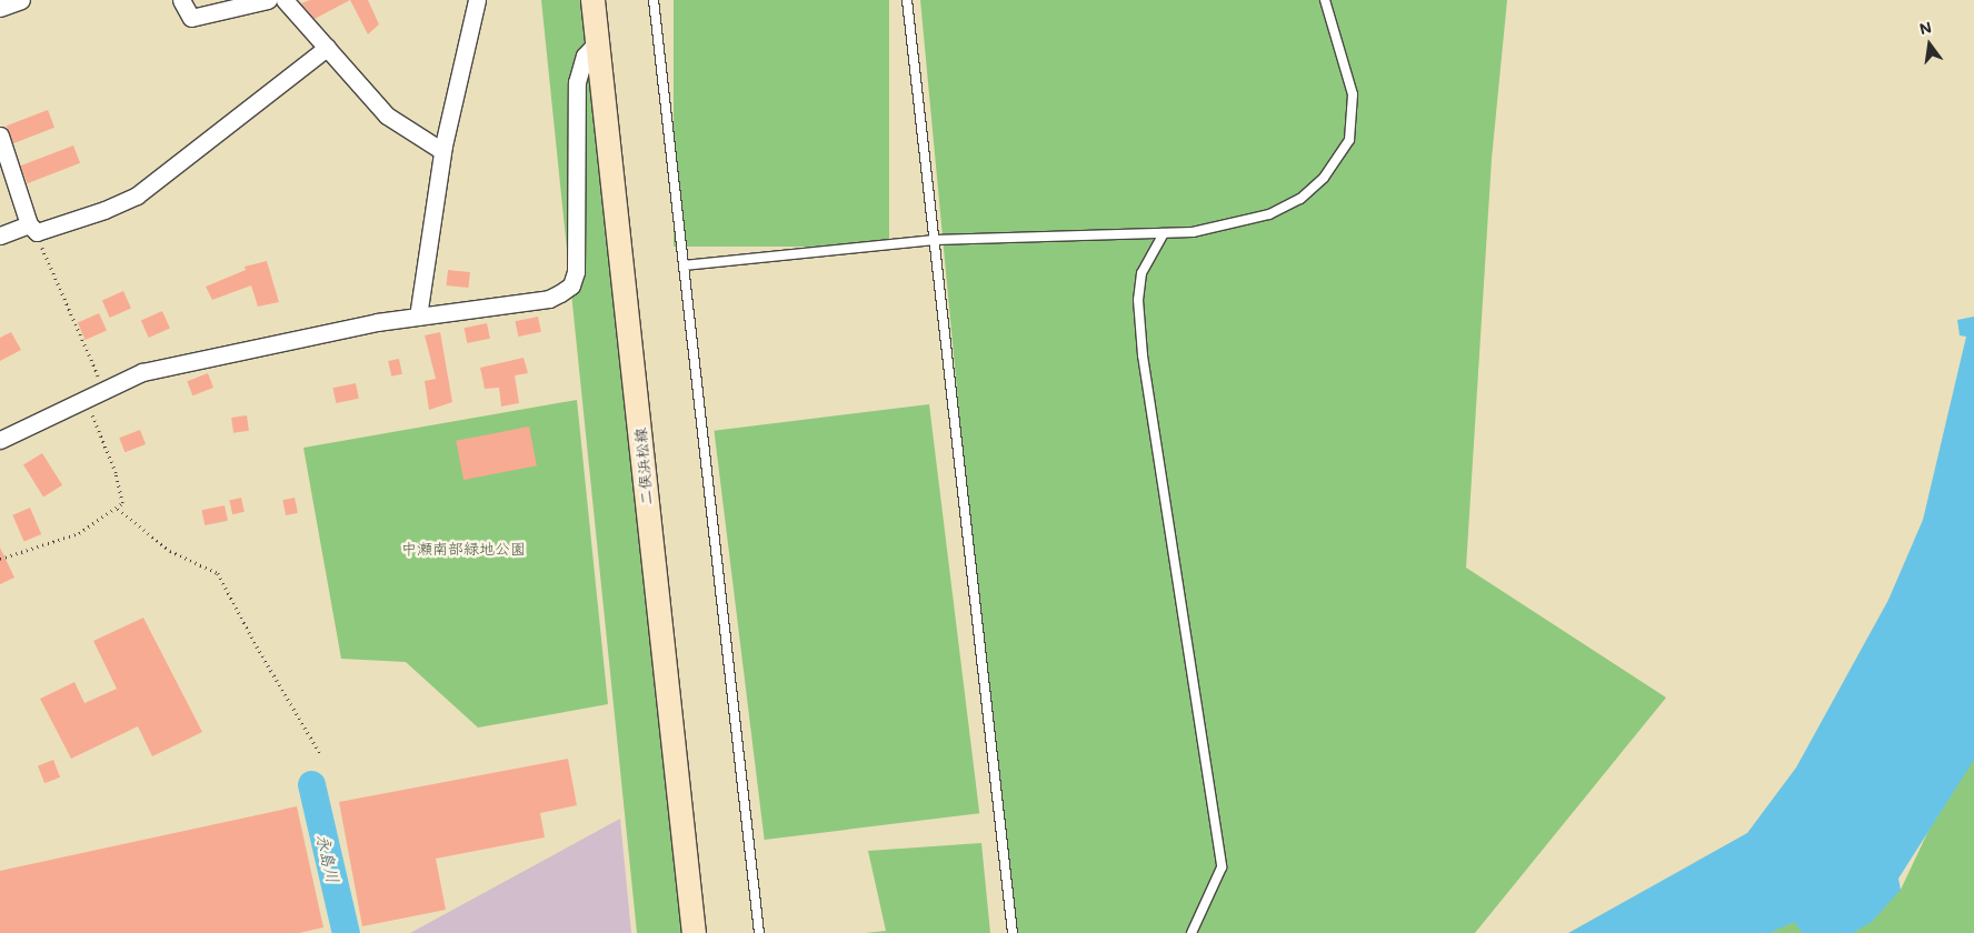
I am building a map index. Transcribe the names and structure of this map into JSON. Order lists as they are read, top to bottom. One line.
{"streets":{"main road":["二俣浜松線"]},"water":["永島川"],"parks":["中瀬南部緑地公園"],"north":"top"}
